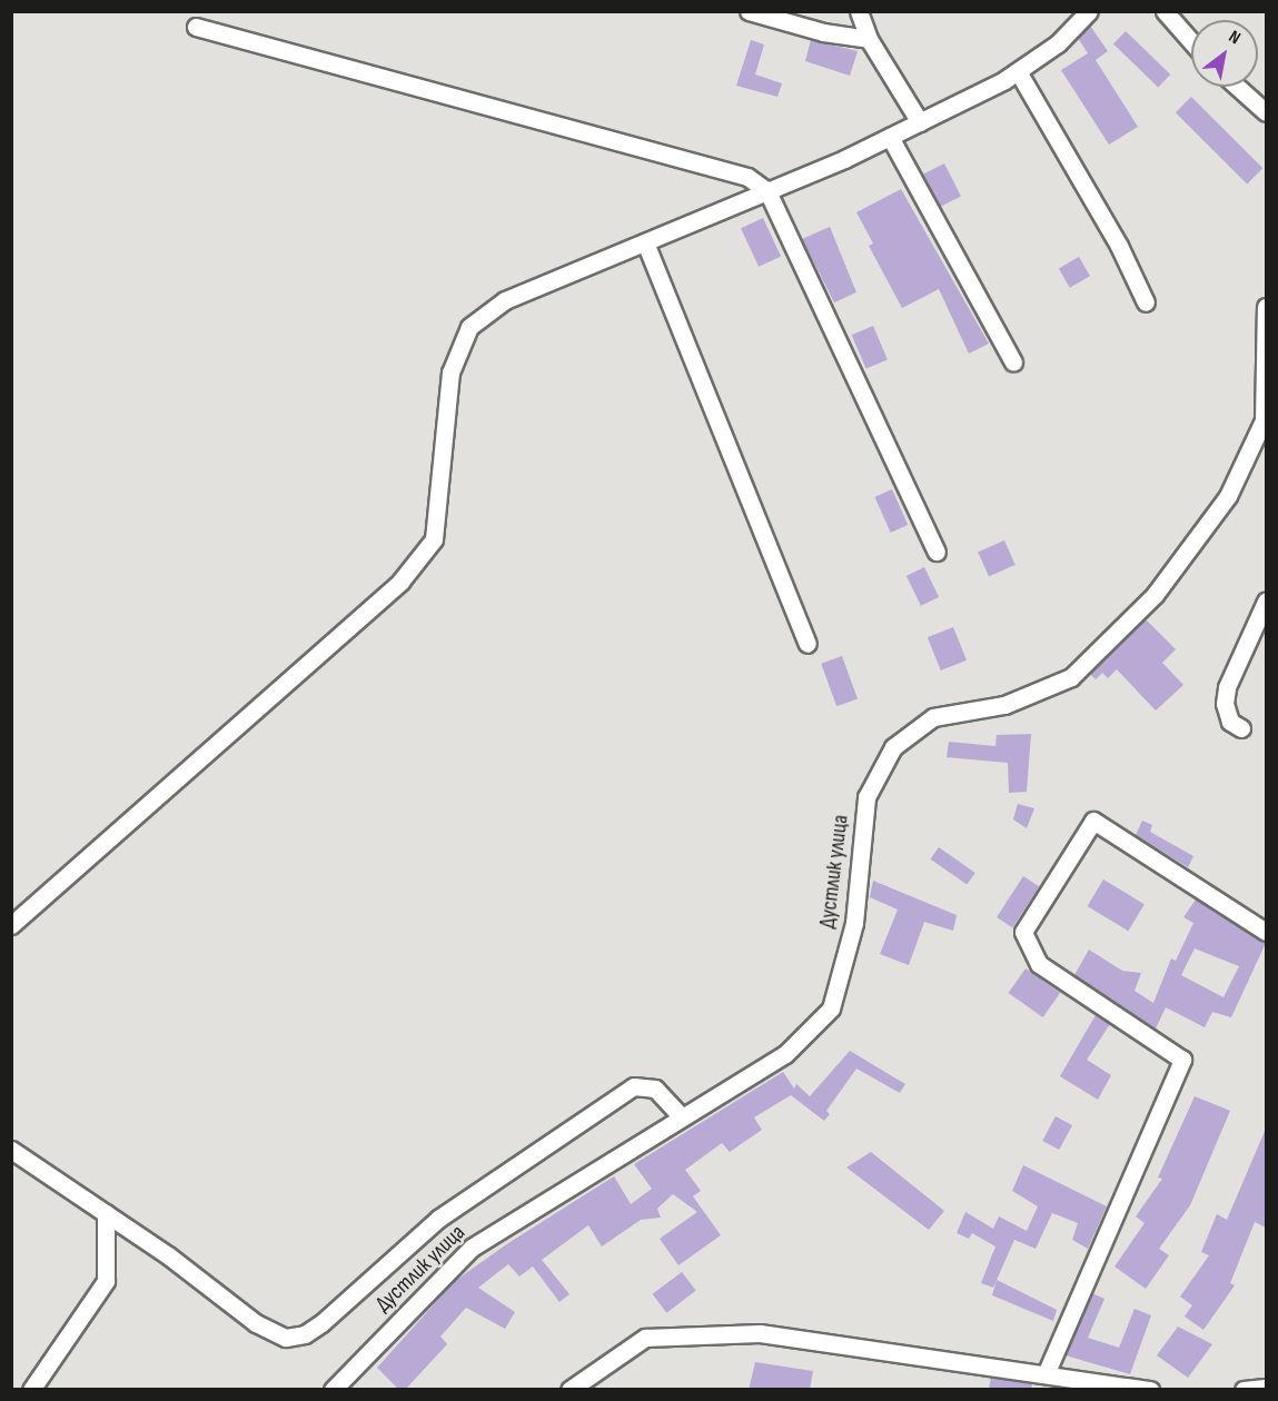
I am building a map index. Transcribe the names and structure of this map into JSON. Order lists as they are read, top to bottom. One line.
{"streets":{"street":["Дустлик улица"]},"north":"top right"}
